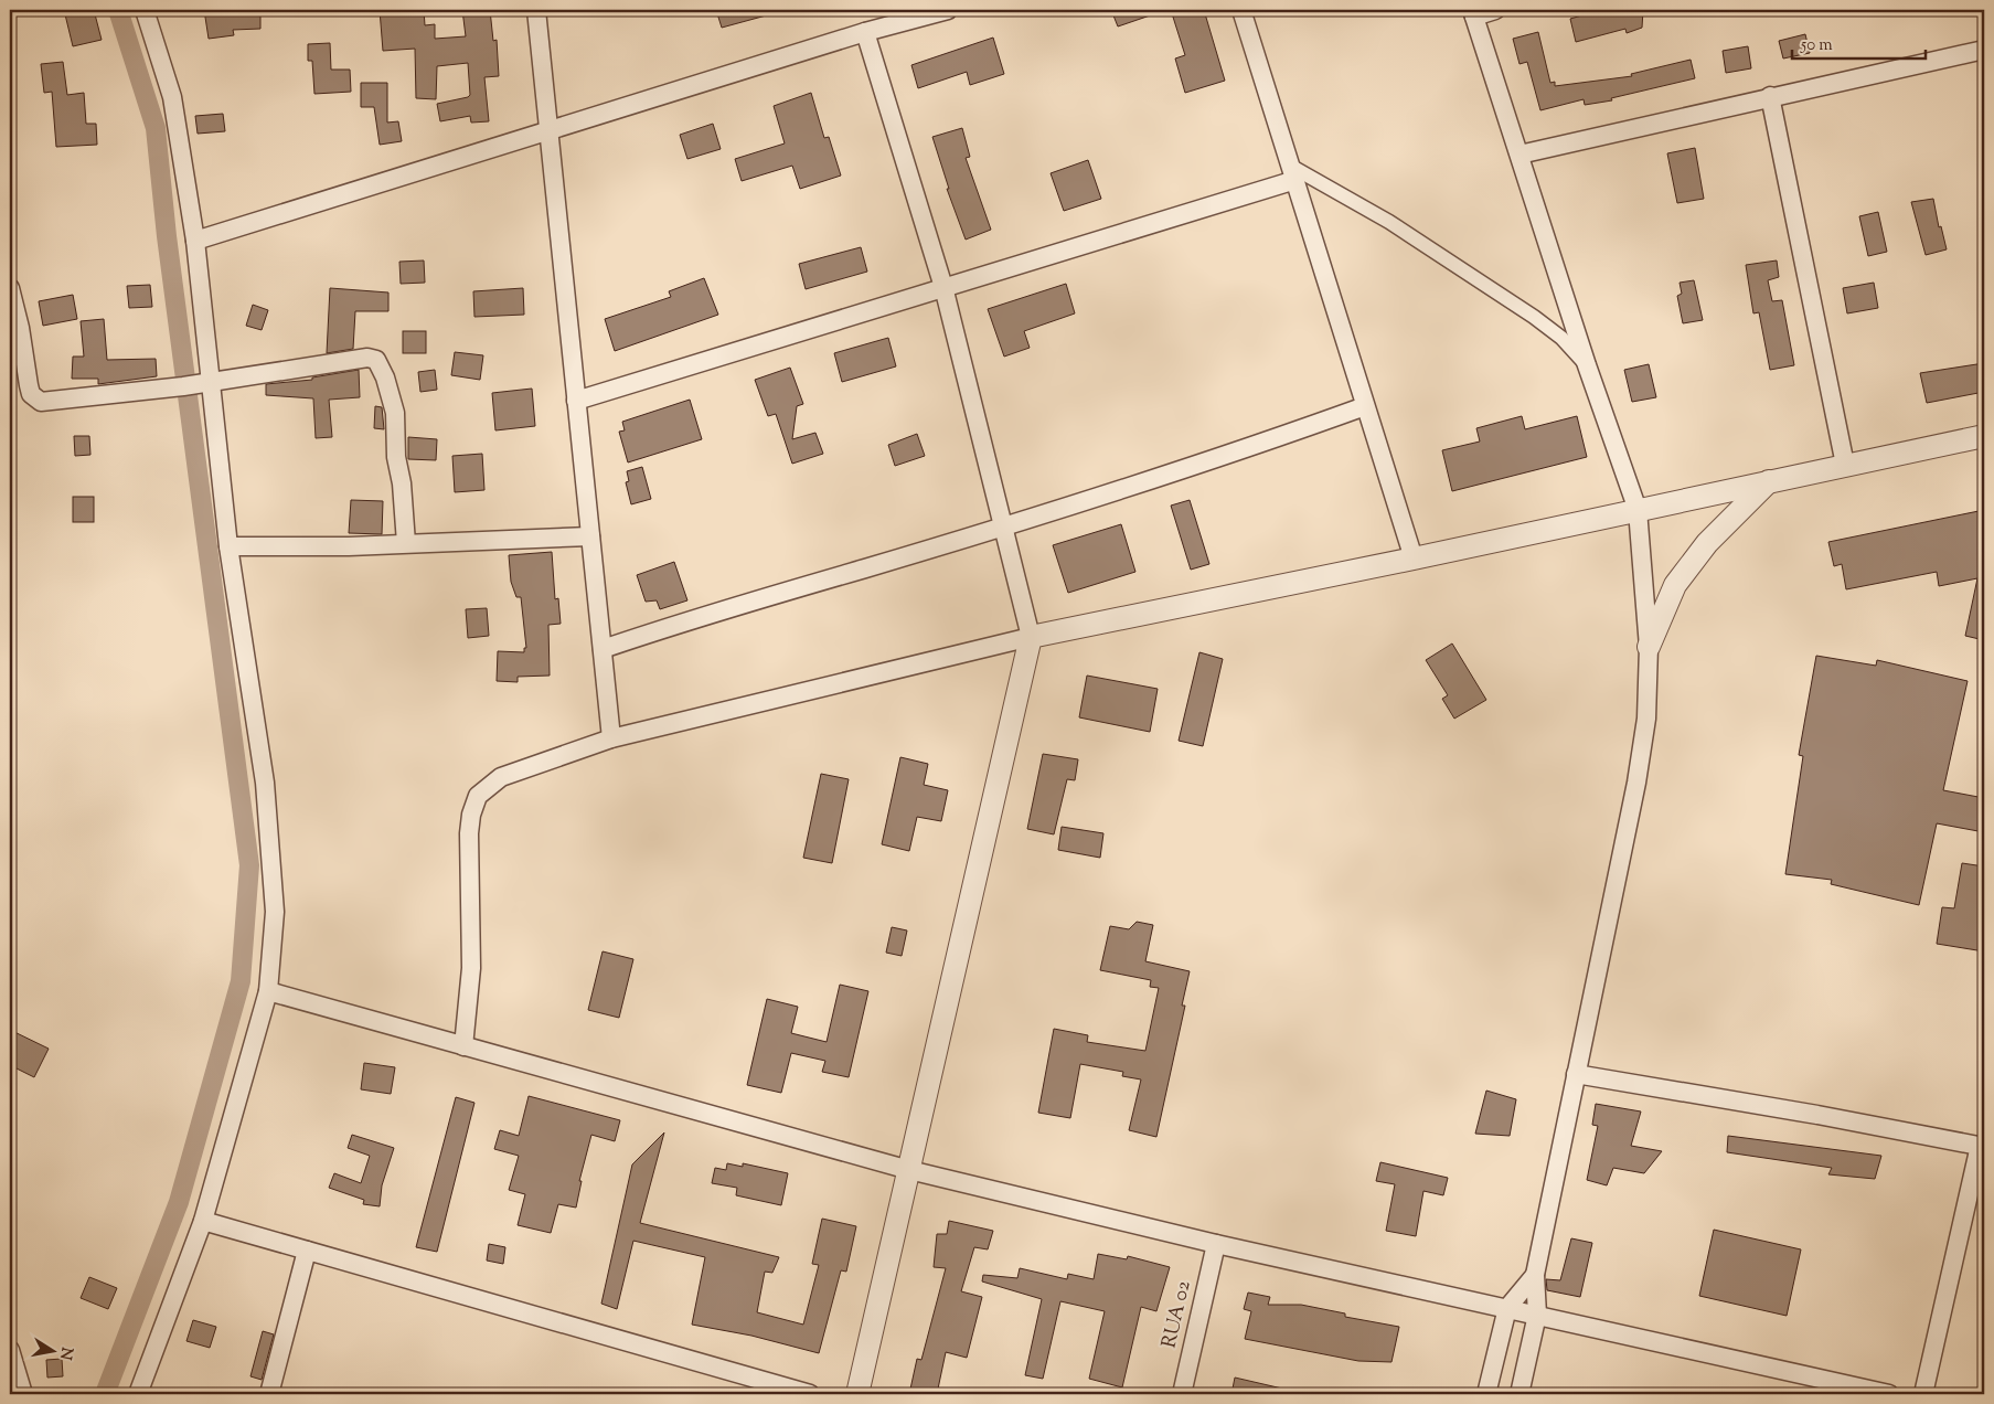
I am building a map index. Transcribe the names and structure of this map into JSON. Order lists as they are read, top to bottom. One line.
{"streets":{"street":["RUA 02"]},"scale_bar":"50 m","north":"right"}
